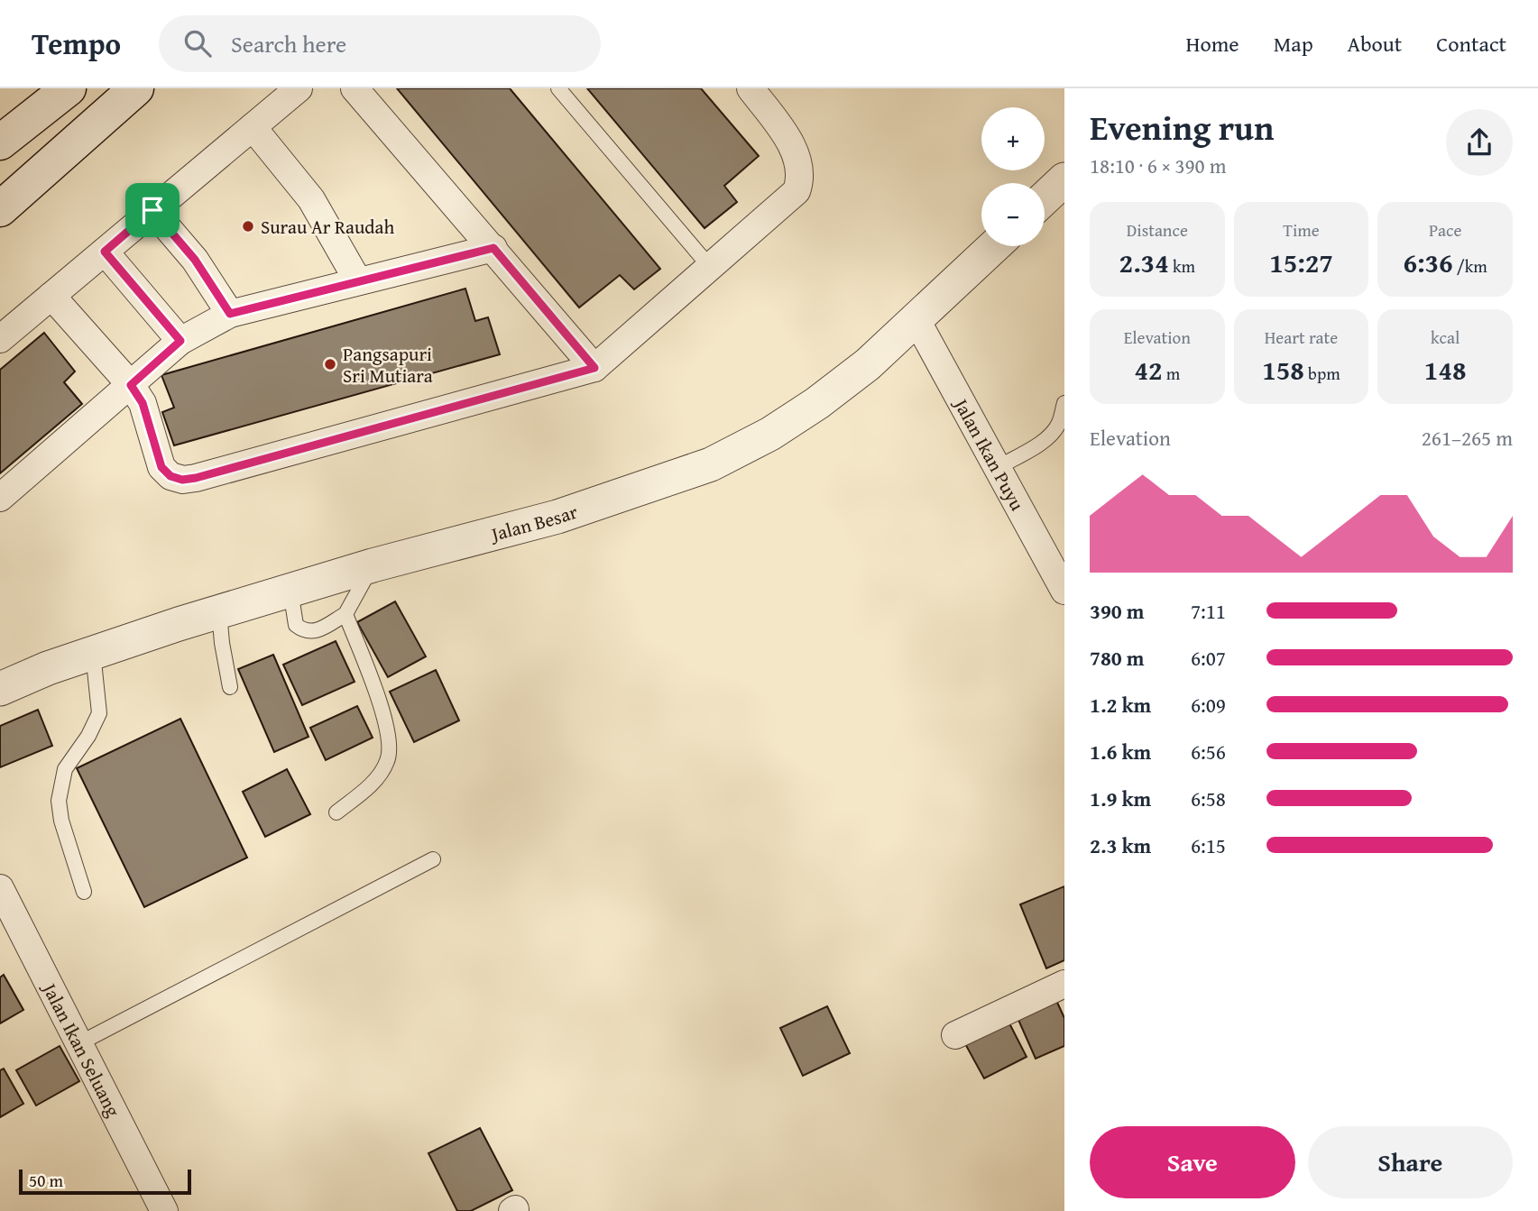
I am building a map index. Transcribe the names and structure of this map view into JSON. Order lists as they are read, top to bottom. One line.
{"streets":{"street":["Jalan Ikan Puyu","Jalan Besar","Jalan Ikan Seluang"]},"crossings":[["Jalan Ikan Puyu","Jalan Besar"]],"places":["Surau Ar Raudah","Pangsapuri Sri Mutiara"],"scale_bar":"50 m","page":{"header":"Tempo","search":"Search here","nav":["Home","Map","About","Contact"],"heading":["Evening run","18:10 · 6 × 390 m"],"map_buttons":["+","−"],"stats":[["Distance","2.34 km"],["Time","15:27"],["Pace","6:36 /km"],["Elevation","42 m"],["Heart rate","158 bpm"],["kcal","148"]],"chart":["Elevation","261–265 m"],"list":[{"name":"390 m","note":"7:11"},{"name":"780 m","note":"6:07"},{"name":"1.2 km","note":"6:09"},{"name":"1.6 km","note":"6:56"},{"name":"1.9 km","note":"6:58"},{"name":"2.3 km","note":"6:15"}],"buttons":["Save","Share"],"scale":"50 m"}}
